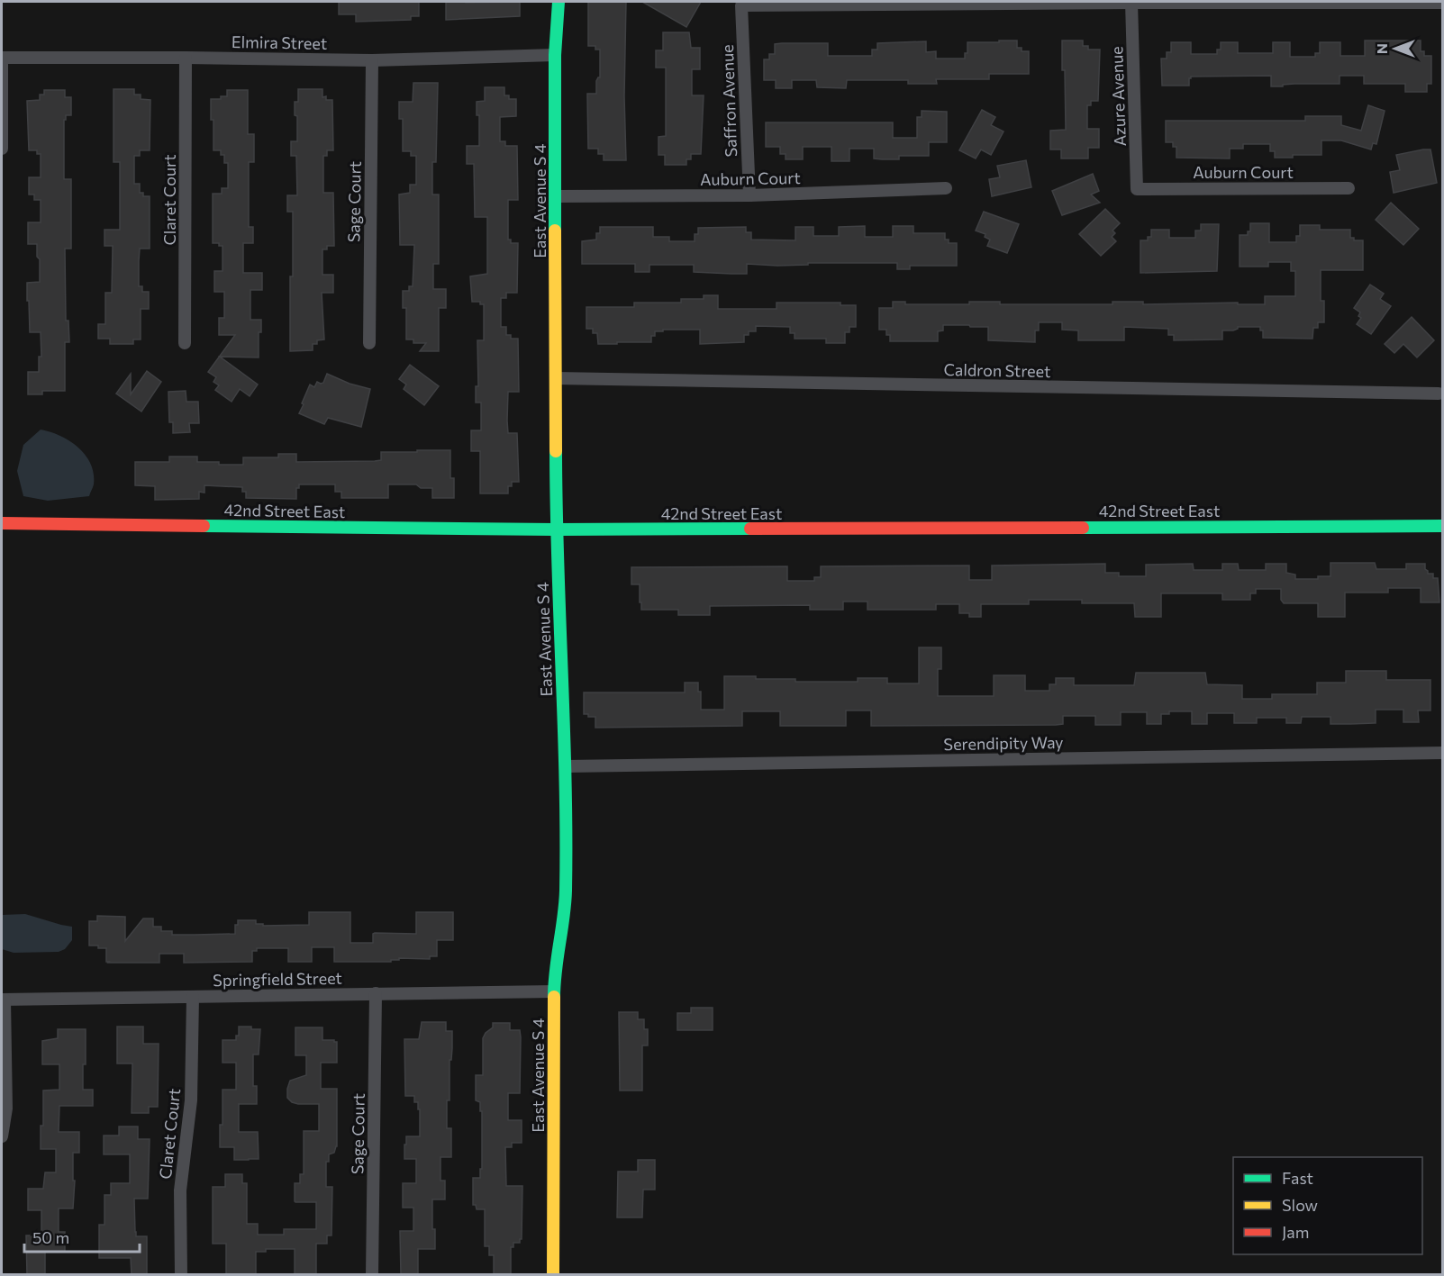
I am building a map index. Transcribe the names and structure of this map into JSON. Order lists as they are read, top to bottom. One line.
{"streets":{"street":["Elmira Street","Azure Avenue","Saffron Avenue","Auburn Court","Claret Court","East Avenue S 4","Sage Court","Caldron Street","42nd Street East","Serendipity Way","Springfield Street"]},"crossings":[["Elmira Street","Claret Court"],["Elmira Street","East Avenue S 4"],["Elmira Street","Sage Court"],["Azure Avenue","Saffron Avenue"],["Azure Avenue","Auburn Court"],["Saffron Avenue","Auburn Court"],["Auburn Court","East Avenue S 4"],["Claret Court","Springfield Street"],["East Avenue S 4","Caldron Street"],["East Avenue S 4","42nd Street East"],["East Avenue S 4","Serendipity Way"],["East Avenue S 4","Springfield Street"],["Sage Court","Springfield Street"]],"legend":["Fast","Slow","Jam"],"scale_bar":"50 m","north":"left"}
